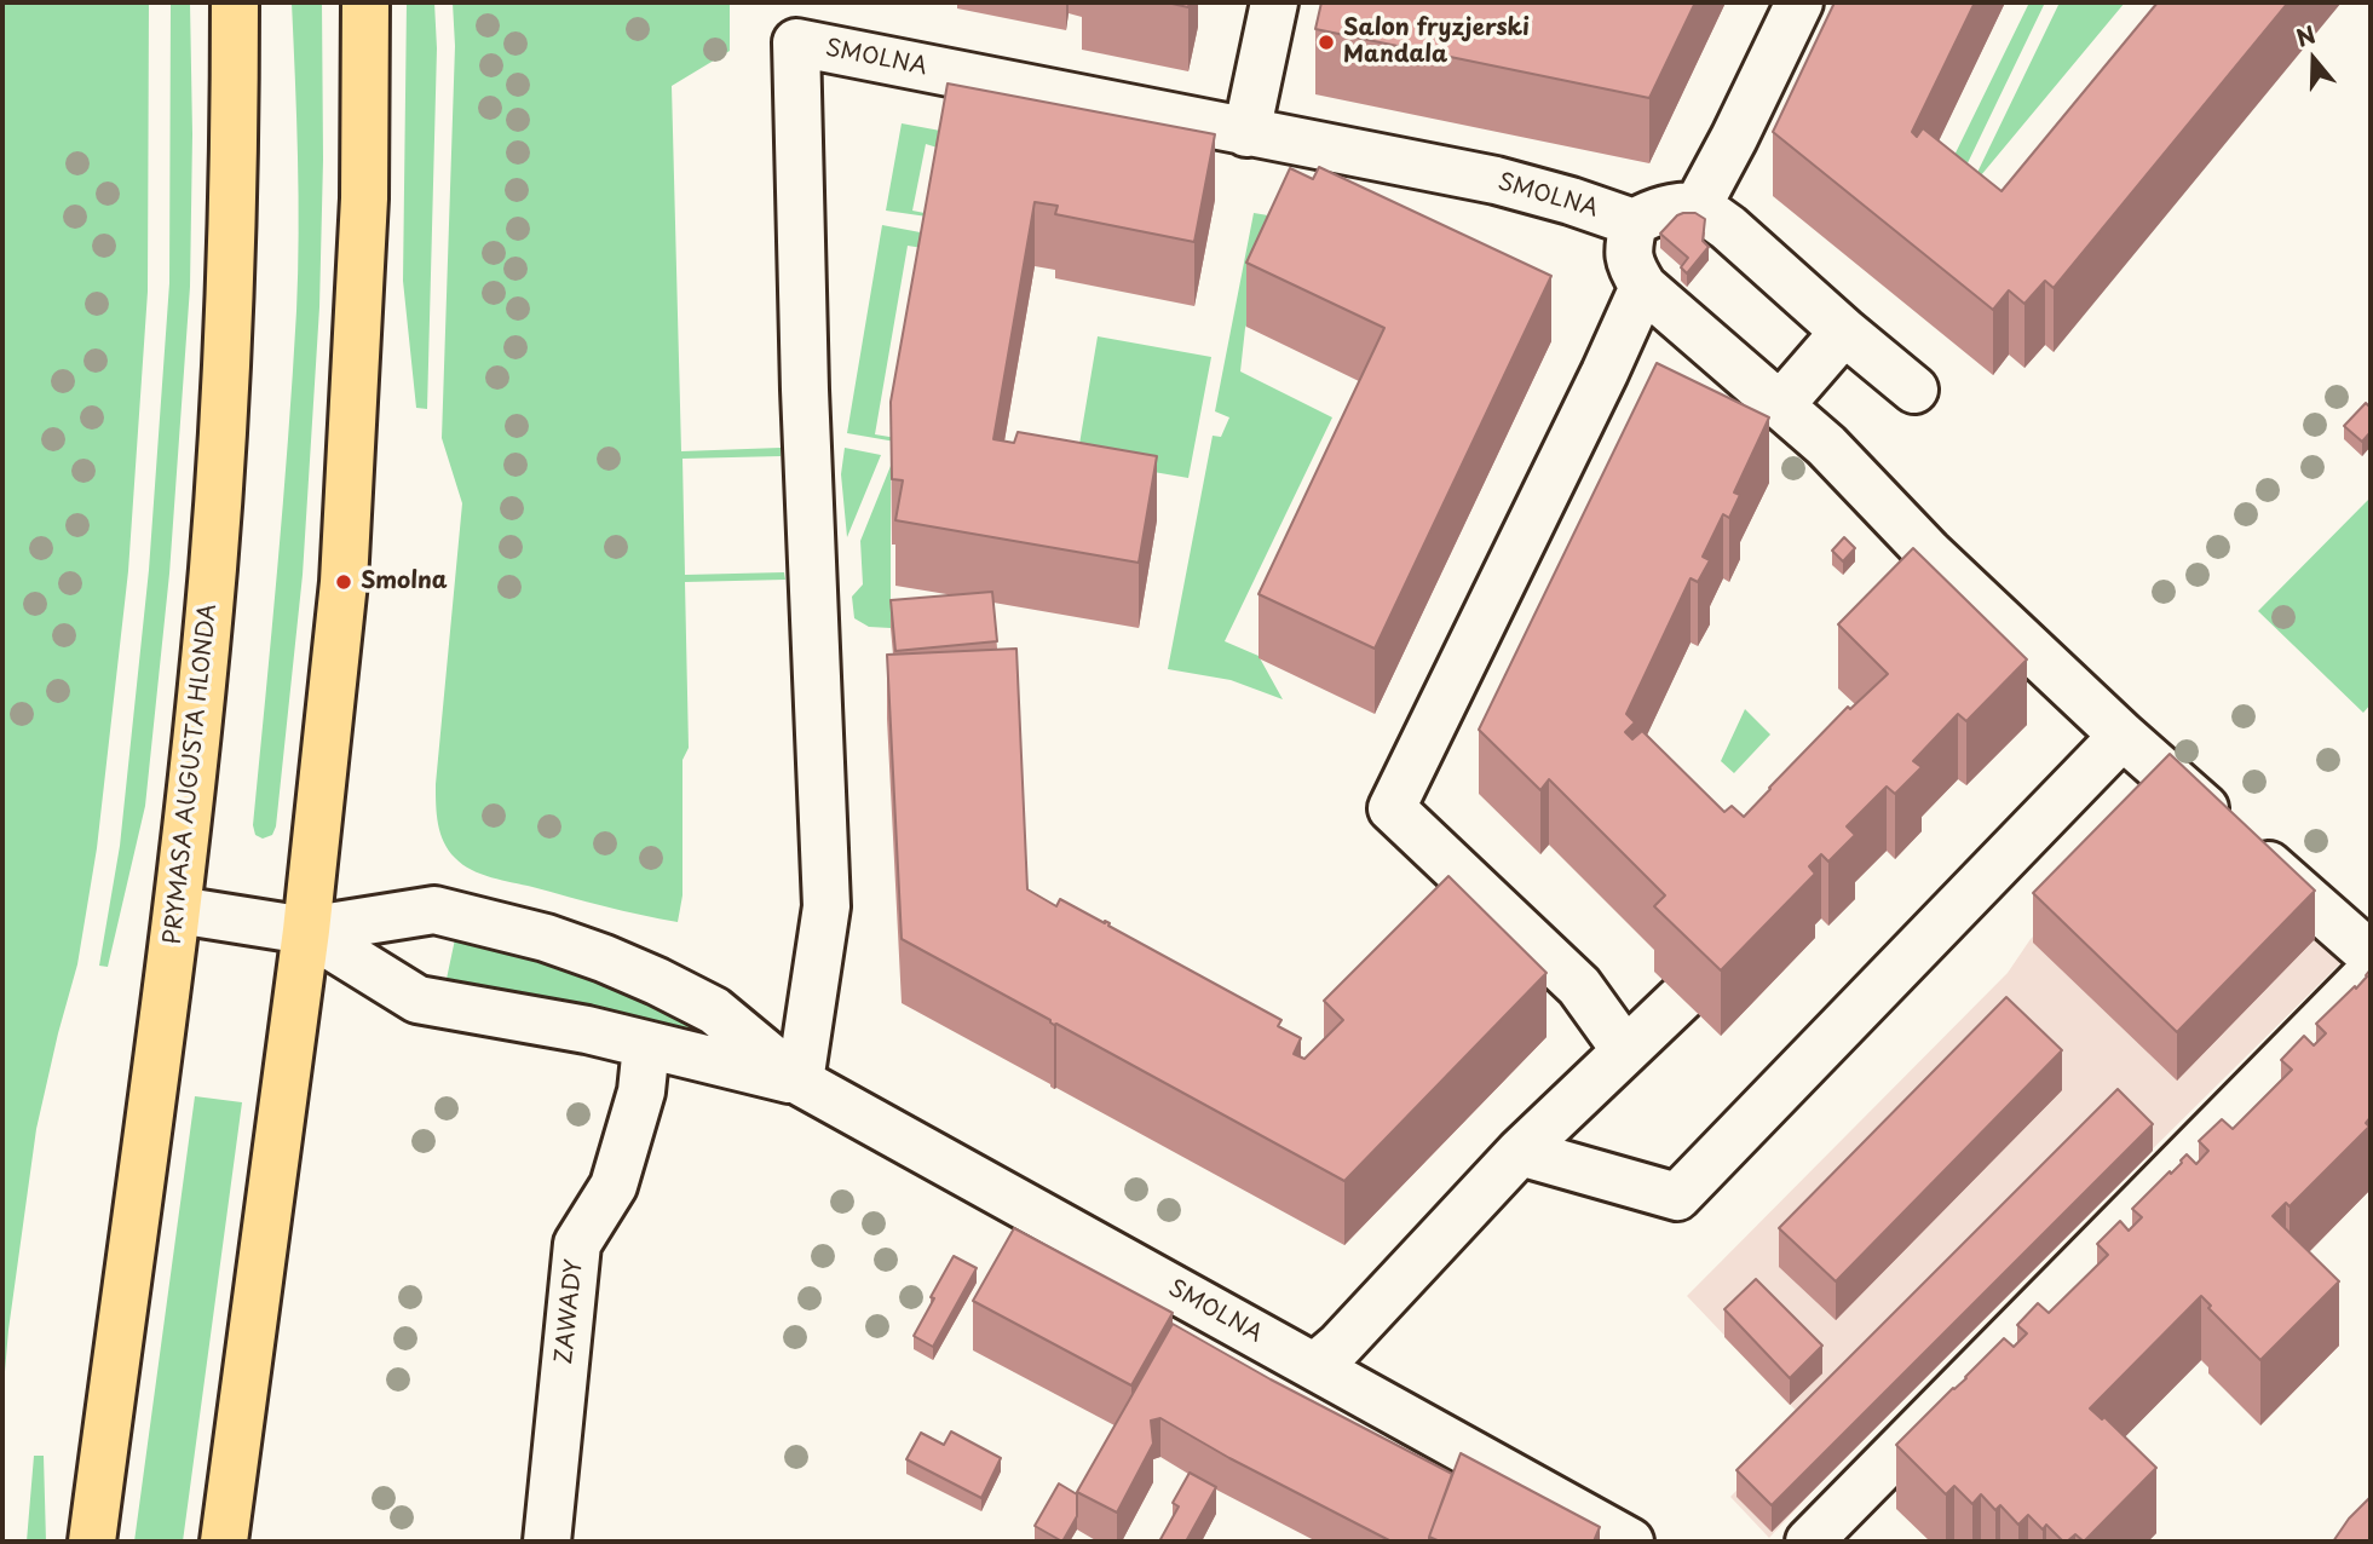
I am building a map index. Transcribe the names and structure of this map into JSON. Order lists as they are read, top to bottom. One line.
{"streets":{"main road":["PRYMASA AUGUSTA HLONDA"],"street":["SMOLNA","ZAWADY"]},"crossings":[["SMOLNA","PRYMASA AUGUSTA HLONDA"],["SMOLNA","ZAWADY"]],"places":["Salon fryzjerski Mandala","Smolna"],"north":"top"}
